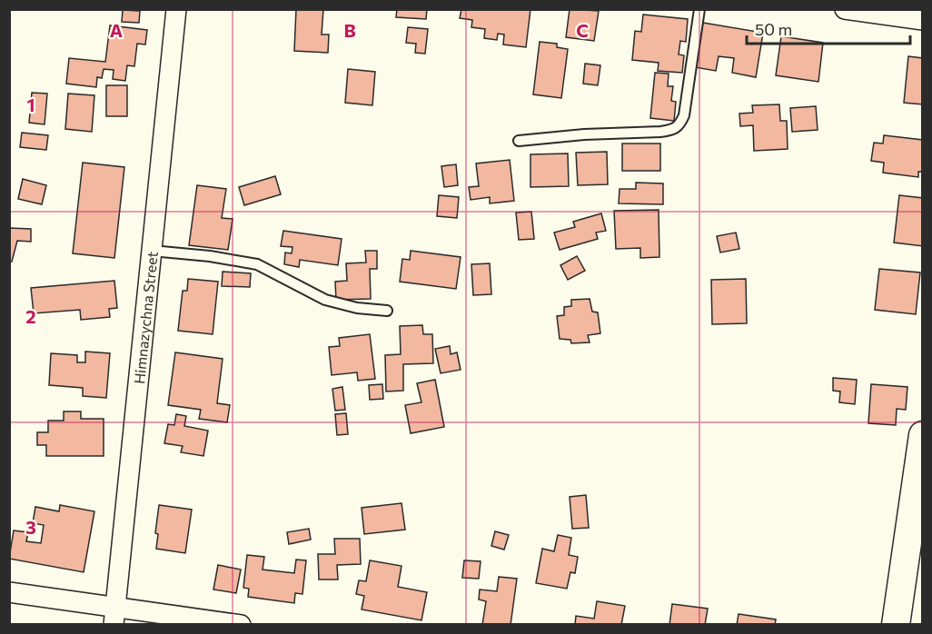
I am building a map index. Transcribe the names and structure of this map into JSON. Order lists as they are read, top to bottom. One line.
{"streets":{"street":["Himnazychna Street"]},"scale_bar":"50 m","grid":{"columns":["A","B","C"],"rows":["1","2","3"]}}
